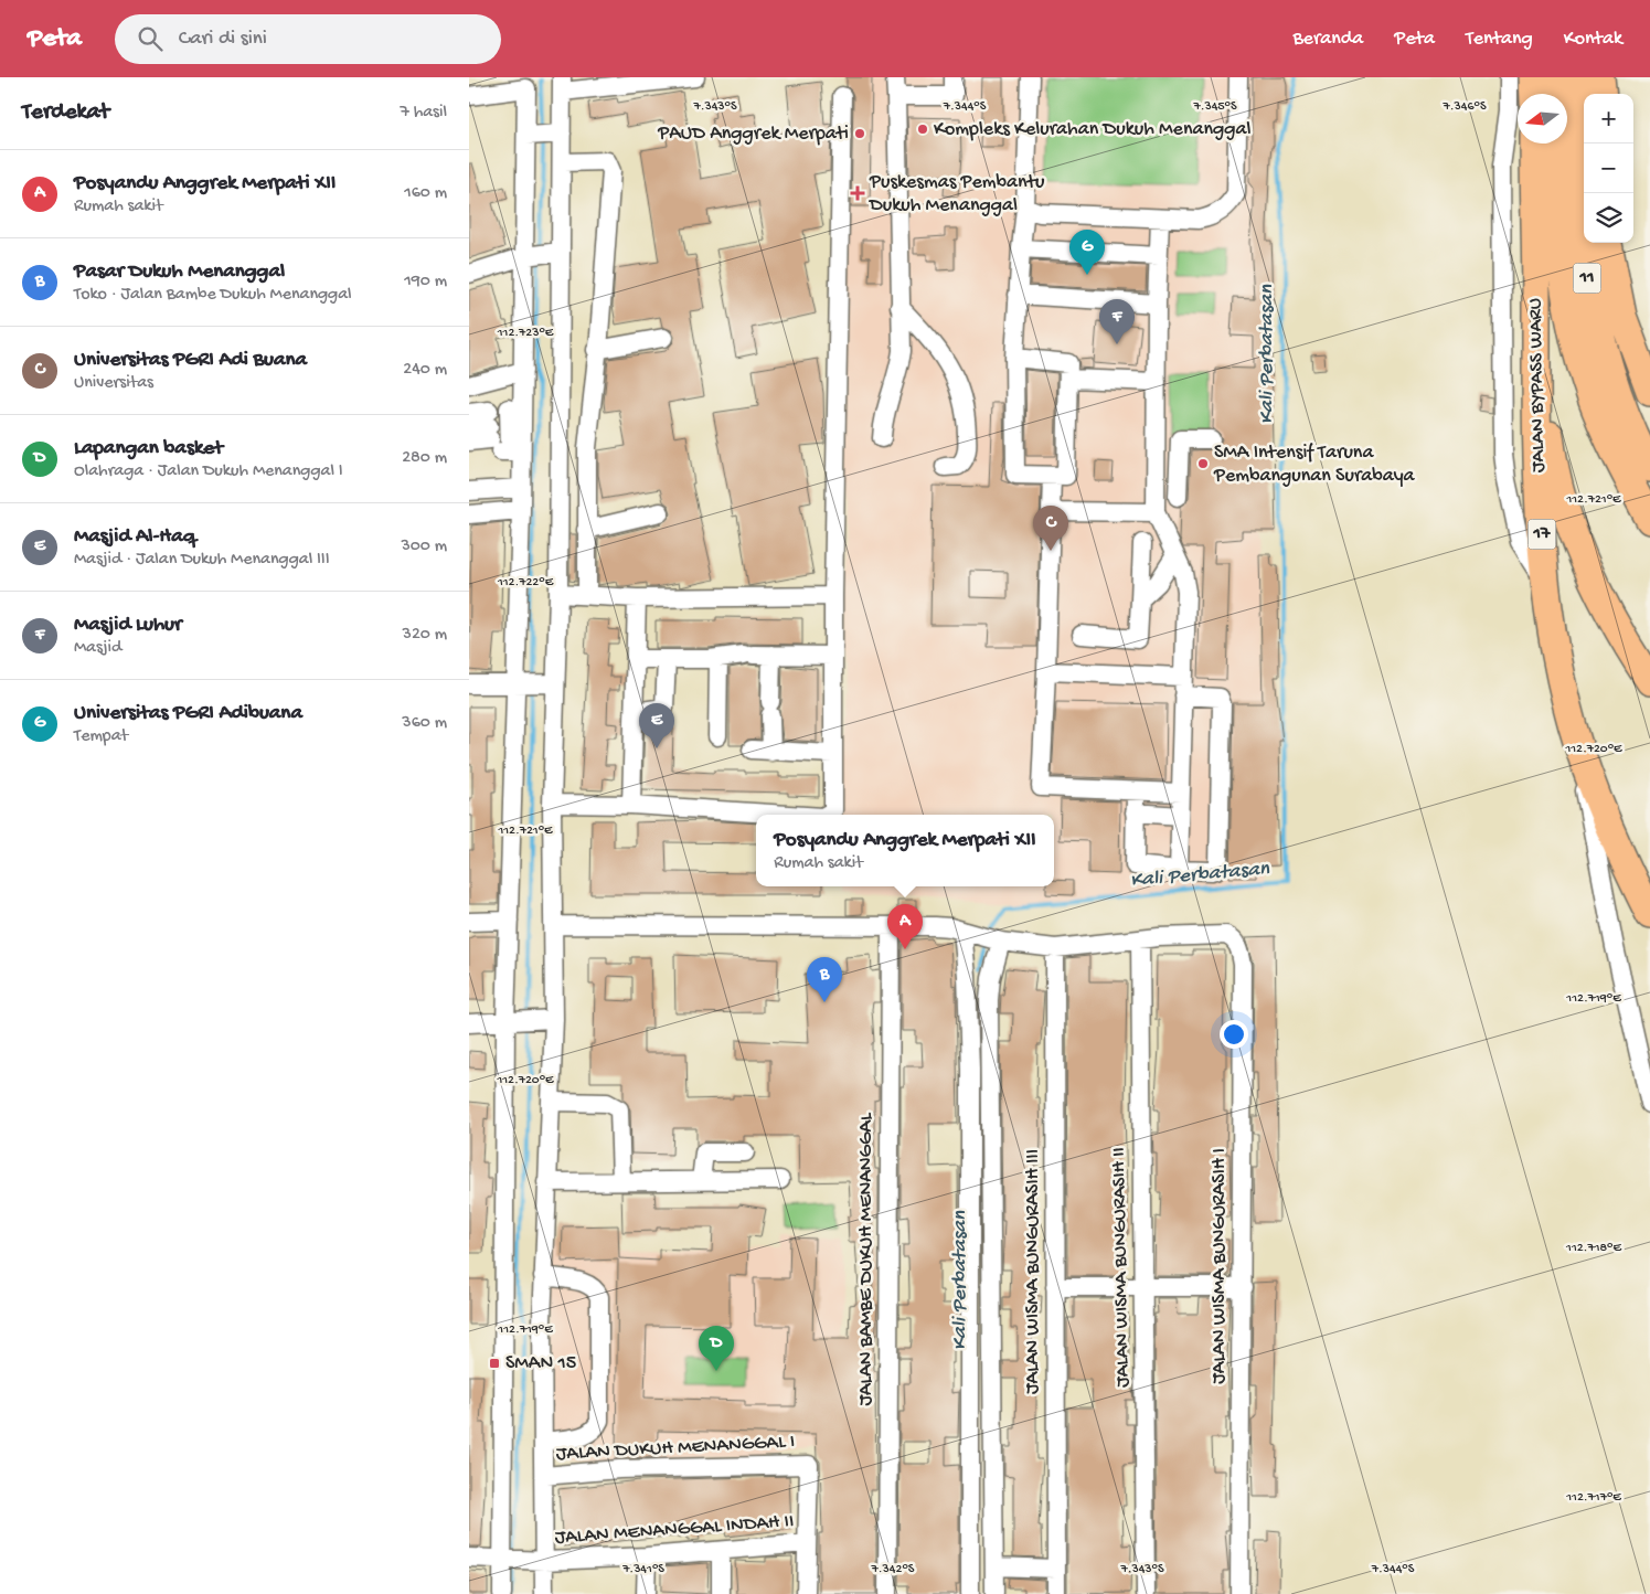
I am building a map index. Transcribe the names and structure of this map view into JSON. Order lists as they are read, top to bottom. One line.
{"streets":{"highway":["11","JALAN BYPASS WARU","17"],"street":["JALAN BAMBE DUKUH MENANGGAL","JALAN WISMA BUNGURASIH I","JALAN WISMA BUNGURASIH II","JALAN WISMA BUNGURASIH III","JALAN DUKUH MENANGGAL I","JALAN MENANGGAL INDAH II"]},"crossings":[["JALAN WISMA BUNGURASIH I","JALAN WISMA BUNGURASIH II"],["JALAN DUKUH MENANGGAL I","JALAN MENANGGAL INDAH II"]],"water":["Kali Perbatasan"],"places":{"other":["Kompleks Kelurahan Dukuh Menanggal","PAUD Anggrek Merpati","SMA Intensif Taruna Pembangunan Surabaya"],"health":["Puskesmas Pembantu Dukuh Menanggal"],"transit":["SMAN 15"]},"north":"left","page":{"header":"Peta","search":"Cari di sini","nav":["Beranda","Peta","Tentang","Kontak"],"heading":["Terdekat","7 hasil"],"map_buttons":["+","−"],"list":[{"mark":"A","name":"Posyandu Anggrek Merpati XII","note":"Rumah sakit","value":"160 m"},{"mark":"B","name":"Pasar Dukuh Menanggal","note":"Toko · Jalan Bambe Dukuh Menanggal","value":"190 m"},{"mark":"C","name":"Universitas PGRI Adi Buana","note":"Universitas","value":"240 m"},{"mark":"D","name":"Lapangan basket","note":"Olahraga · Jalan Dukuh Menanggal I","value":"280 m"},{"mark":"E","name":"Masjid Al-Haq","note":"Masjid · Jalan Dukuh Menanggal III","value":"300 m"},{"mark":"F","name":"Masjid Luhur","note":"Masjid","value":"320 m"},{"mark":"G","name":"Universitas PGRI Adibuana","note":"Tempat","value":"360 m"}],"pins":["G","F","C","E","A","B","D"],"popup":["Posyandu Anggrek Merpati XII","Rumah sakit"]},"coordinates":["7.343°S","7.344°S","7.345°S","7.346°S","112.723°E","112.721°E","112.722°E","112.720°E","112.719°E","112.718°E","112.717°E","7.341°S","7.342°S"]}
